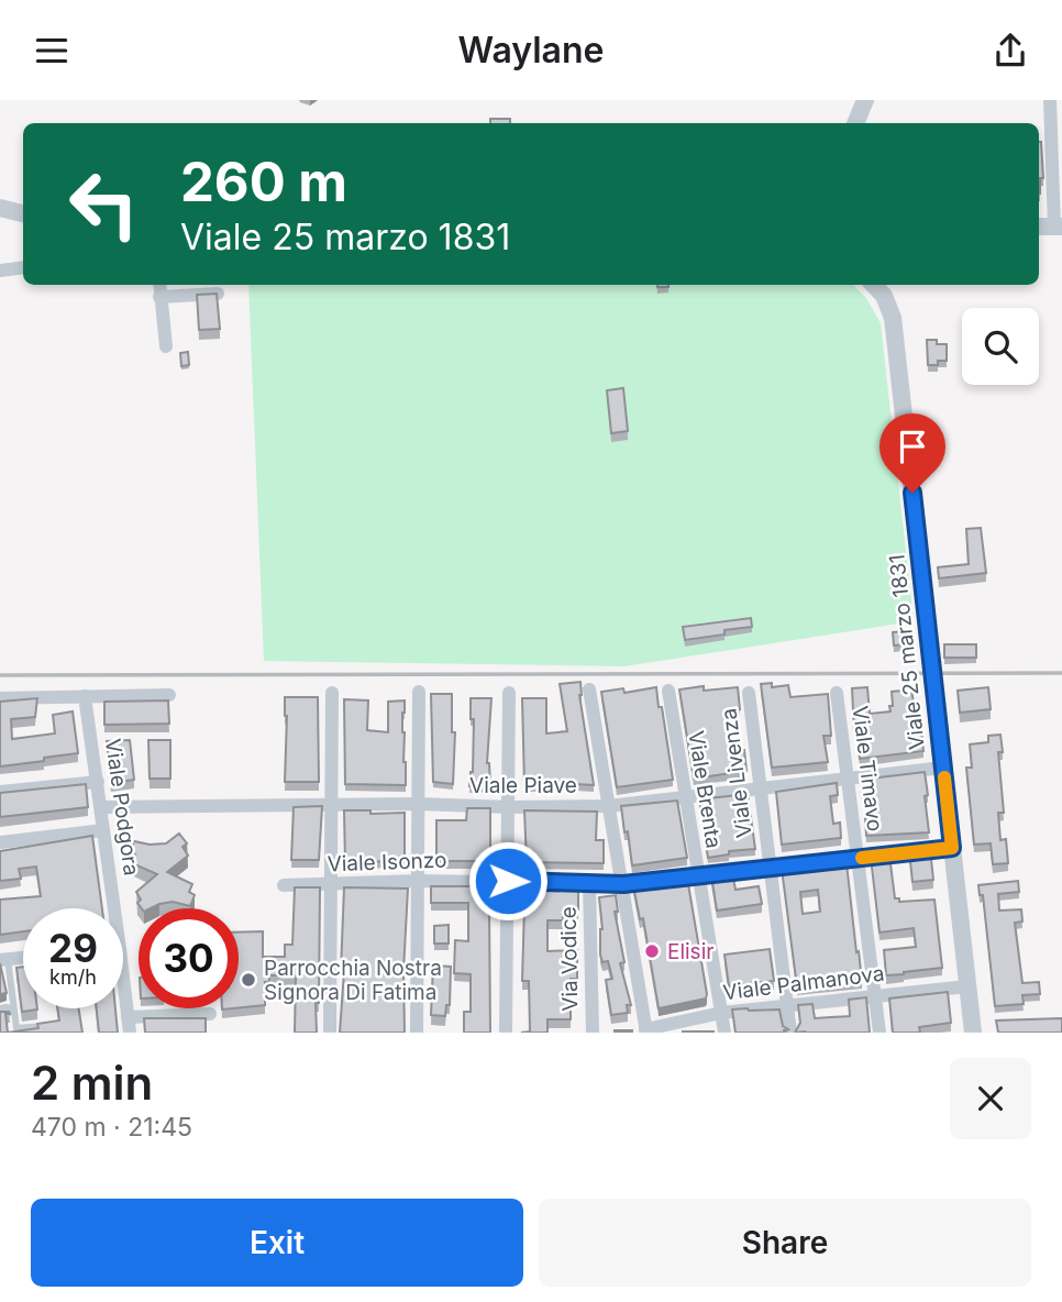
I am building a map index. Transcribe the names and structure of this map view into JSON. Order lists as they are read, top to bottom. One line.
{"streets":{"street":["Viale 25 marzo 1831","Viale Timavo","Viale Livenza","Viale Piave","Viale Brenta","Viale Podgora","Viale Isonzo","Via Vodice","Viale Palmanova"]},"crossings":[["Viale 25 marzo 1831","Viale Piave"],["Viale 25 marzo 1831","Viale Isonzo"],["Viale 25 marzo 1831","Viale Palmanova"],["Viale Timavo","Viale Piave"],["Viale Timavo","Viale Isonzo"],["Viale Timavo","Viale Palmanova"],["Viale Livenza","Viale Piave"],["Viale Livenza","Viale Isonzo"],["Viale Livenza","Viale Palmanova"],["Viale Piave","Viale Brenta"],["Viale Piave","Viale Podgora"],["Viale Brenta","Viale Isonzo"],["Viale Brenta","Viale Palmanova"],["Viale Isonzo","Via Vodice"]],"places":["Elisir","Parrocchia Nostra Signora Di Fatima"],"page":{"header":"Waylane","turn":["260 m","Viale 25 marzo 1831"],"speed":"29 km/h","limit":"30","heading":["2 min","470 m · 21:45"],"buttons":["Exit","Share"]}}
